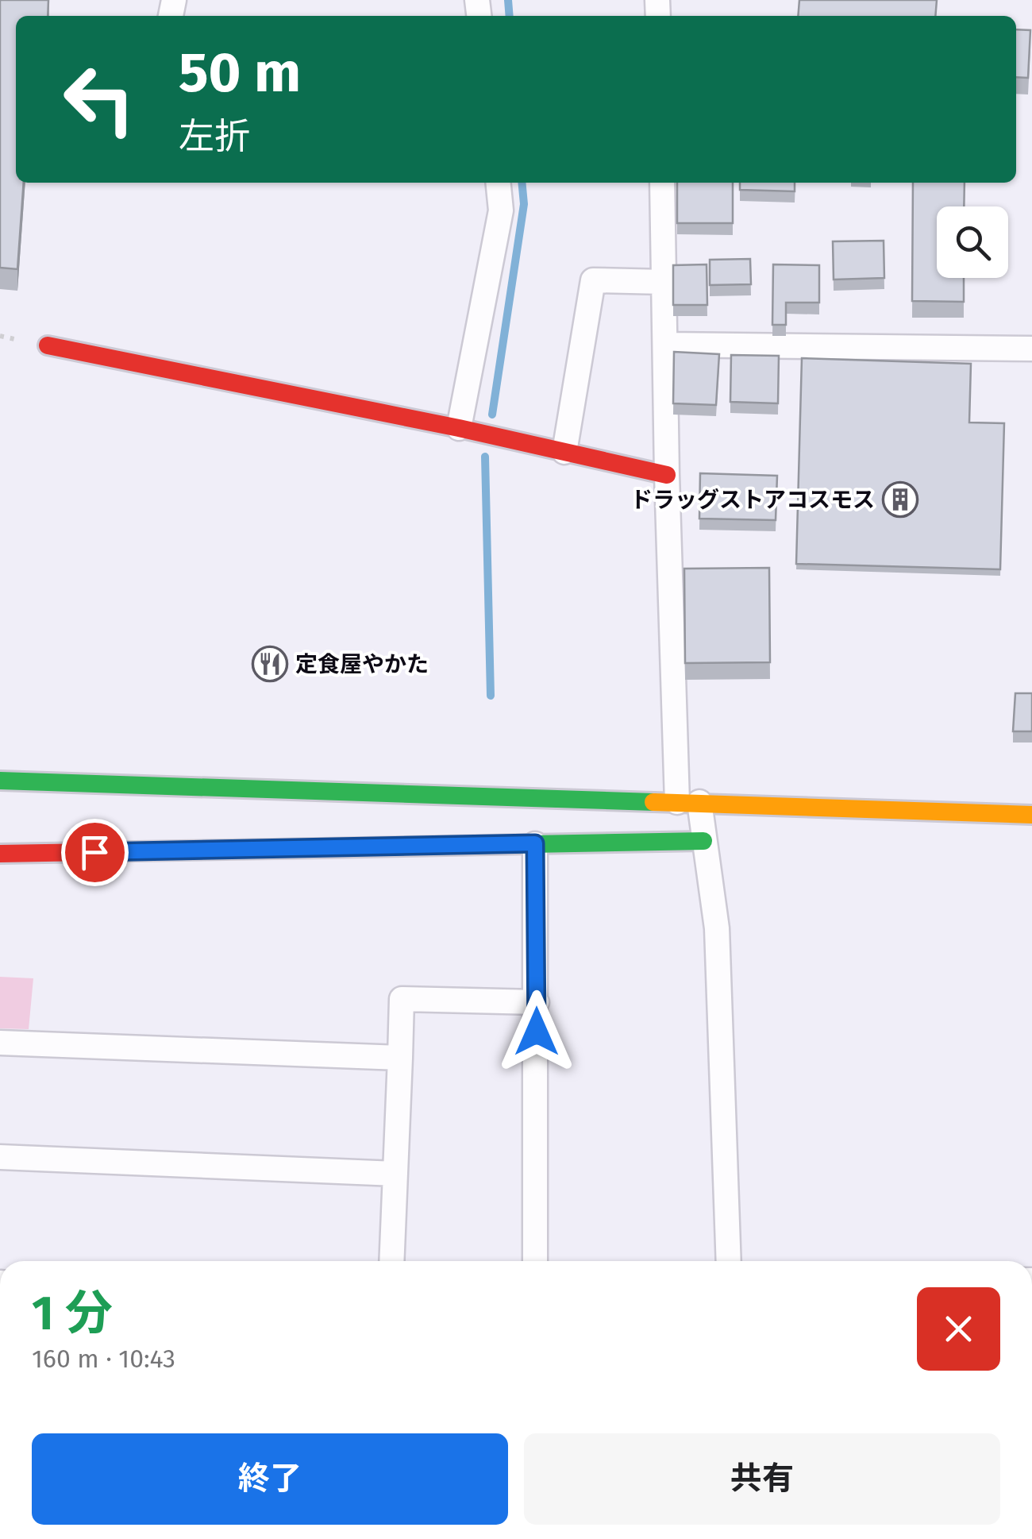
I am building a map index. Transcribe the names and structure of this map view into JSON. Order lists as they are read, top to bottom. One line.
{"places":{"building":["ドラッグストアコスモス"],"restaurant":["定食屋やかた"]},"page":{"turn":["50 m","左折"],"heading":["1 分","160 m · 10:43"],"buttons":["終了","共有"]}}
